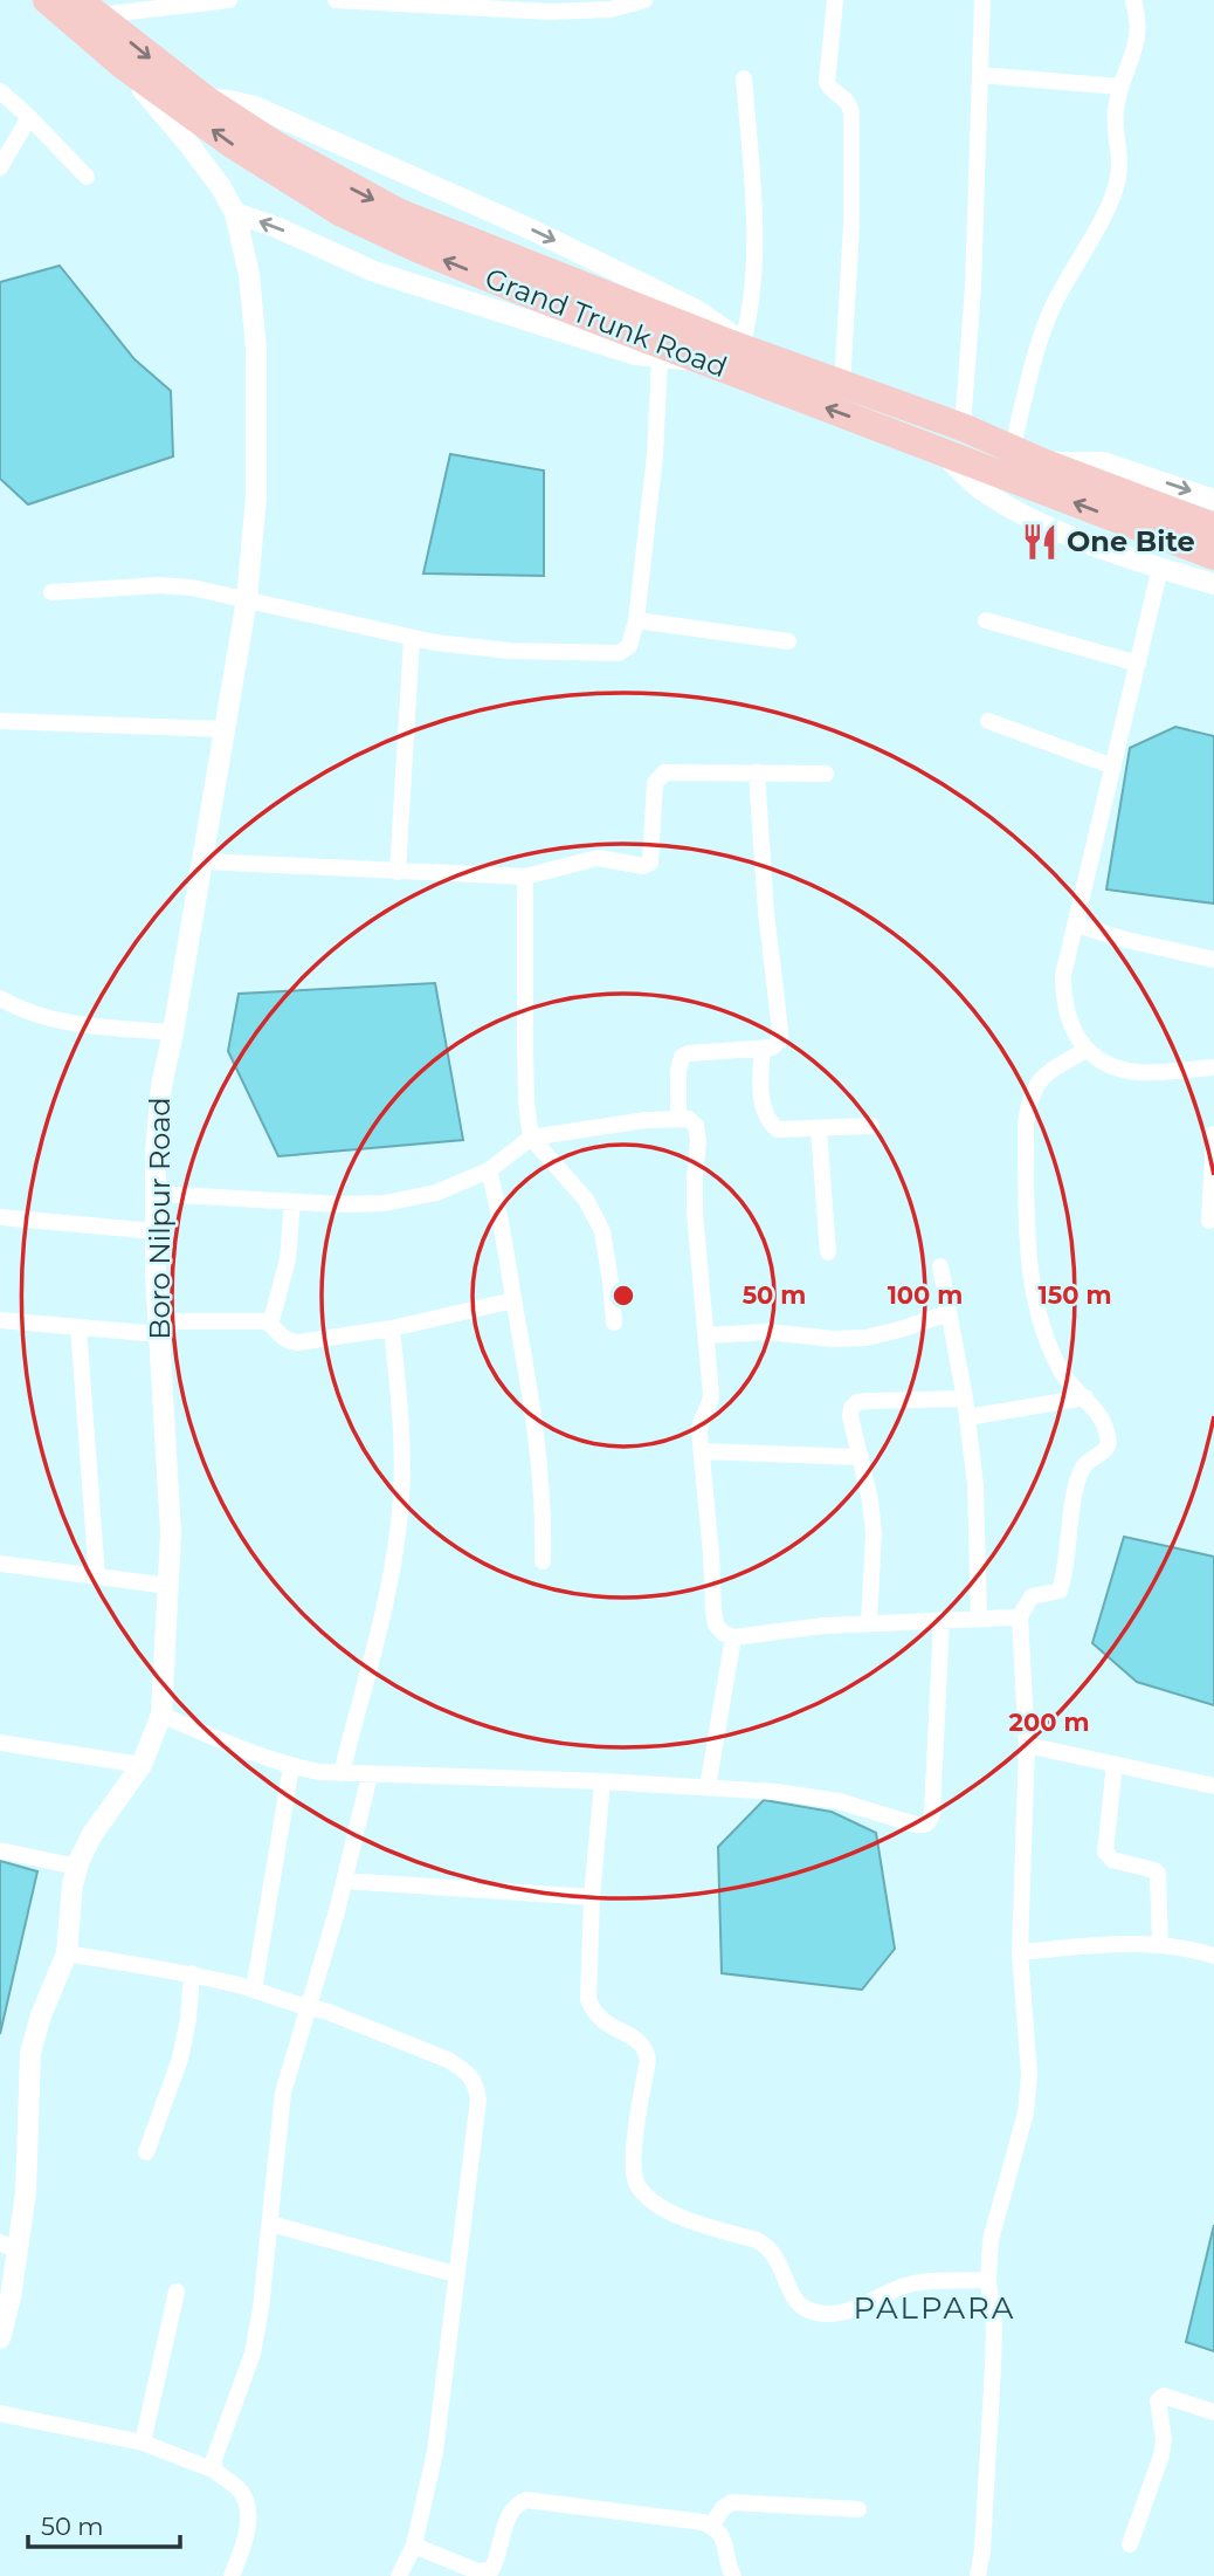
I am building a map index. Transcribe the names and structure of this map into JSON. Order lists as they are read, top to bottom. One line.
{"streets":{"highway":["Grand Trunk Road"],"street":["Boro Nilpur Road"]},"crossings":[["Grand Trunk Road","Boro Nilpur Road"]],"districts":["PALPARA"],"places":{"restaurant":["One Bite"]},"scale_bar":"50 m","rings":["50 m","100 m","150 m","200 m"]}
